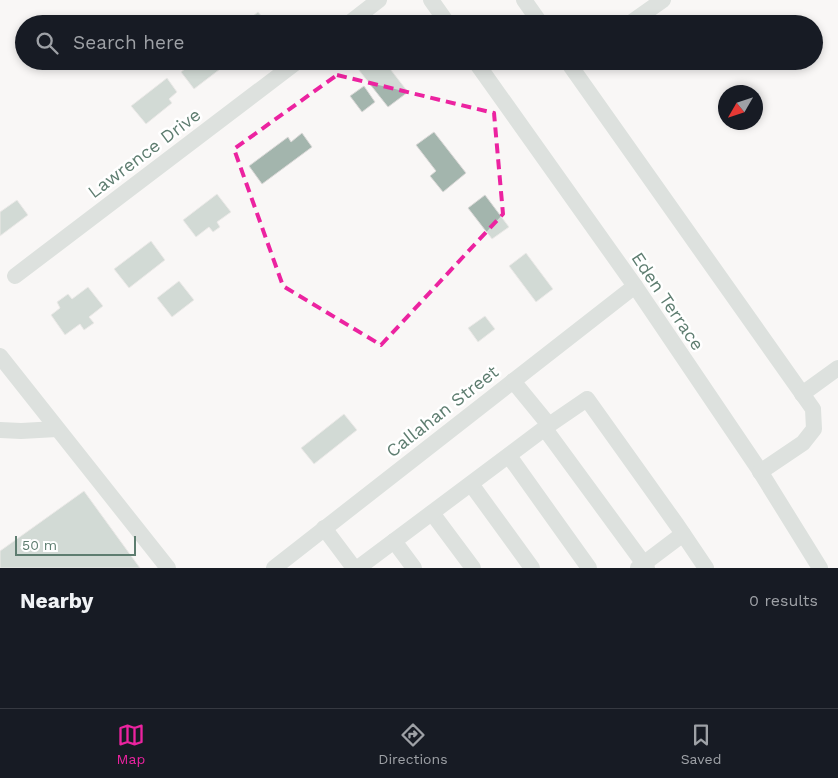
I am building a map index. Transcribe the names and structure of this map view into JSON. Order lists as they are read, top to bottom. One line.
{"streets":{"street":["Lawrence Drive","Eden Terrace","Callahan Street"]},"crossings":[["Eden Terrace","Callahan Street"]],"scale_bar":"50 m","north":"bottom left","page":{"search":"Search here","scale":"50 m","heading":["Nearby","0 results"],"nav":["Map","Directions","Saved"]}}
